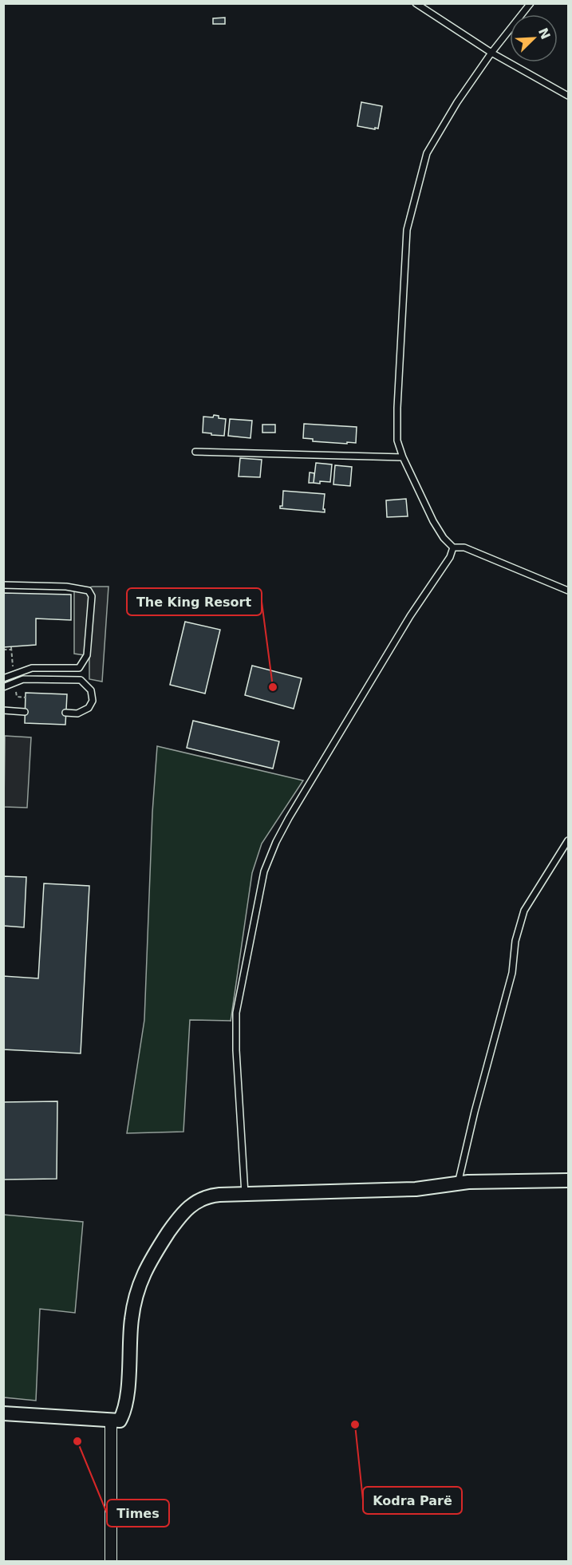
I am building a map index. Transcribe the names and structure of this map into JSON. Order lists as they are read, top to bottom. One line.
{"places":["The King Resort","Kodra Parë","Times"],"north":"top right"}
